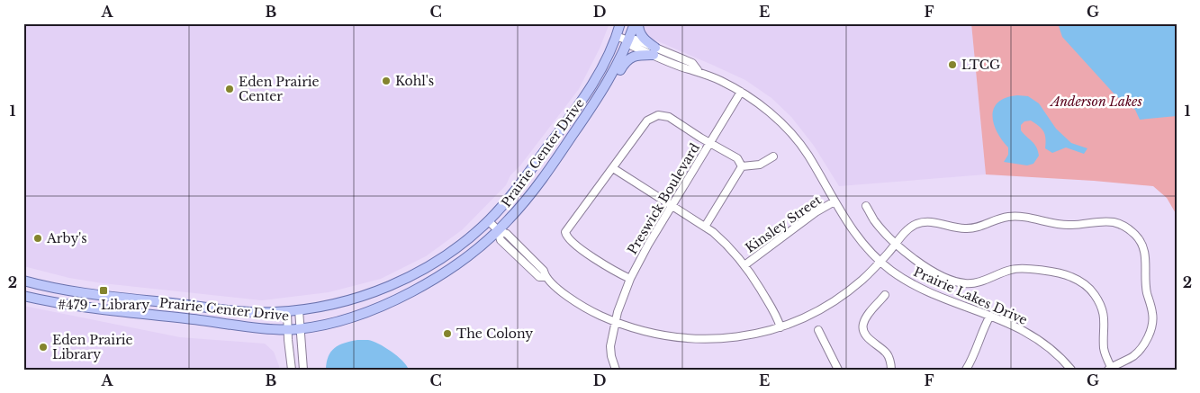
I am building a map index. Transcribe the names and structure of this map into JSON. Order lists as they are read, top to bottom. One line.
{"streets":{"main road":["Prairie Center Drive"],"street":["Preswick Boulevard","Kinsley Street","Prairie Lakes Drive"]},"crossings":[["Prairie Center Drive","Prairie Lakes Drive"],["Preswick Boulevard","Prairie Lakes Drive"],["Kinsley Street","Prairie Lakes Drive"]],"parks":["Anderson Lakes"],"places":{"other":["LTCG","Kohl's","Eden Prairie Center","Arby's","The Colony","Eden Prairie Library"],"transit":["#479 - Library"]},"grid":{"columns":["A","B","C","D","E","F","G"],"rows":["1","2"]}}
